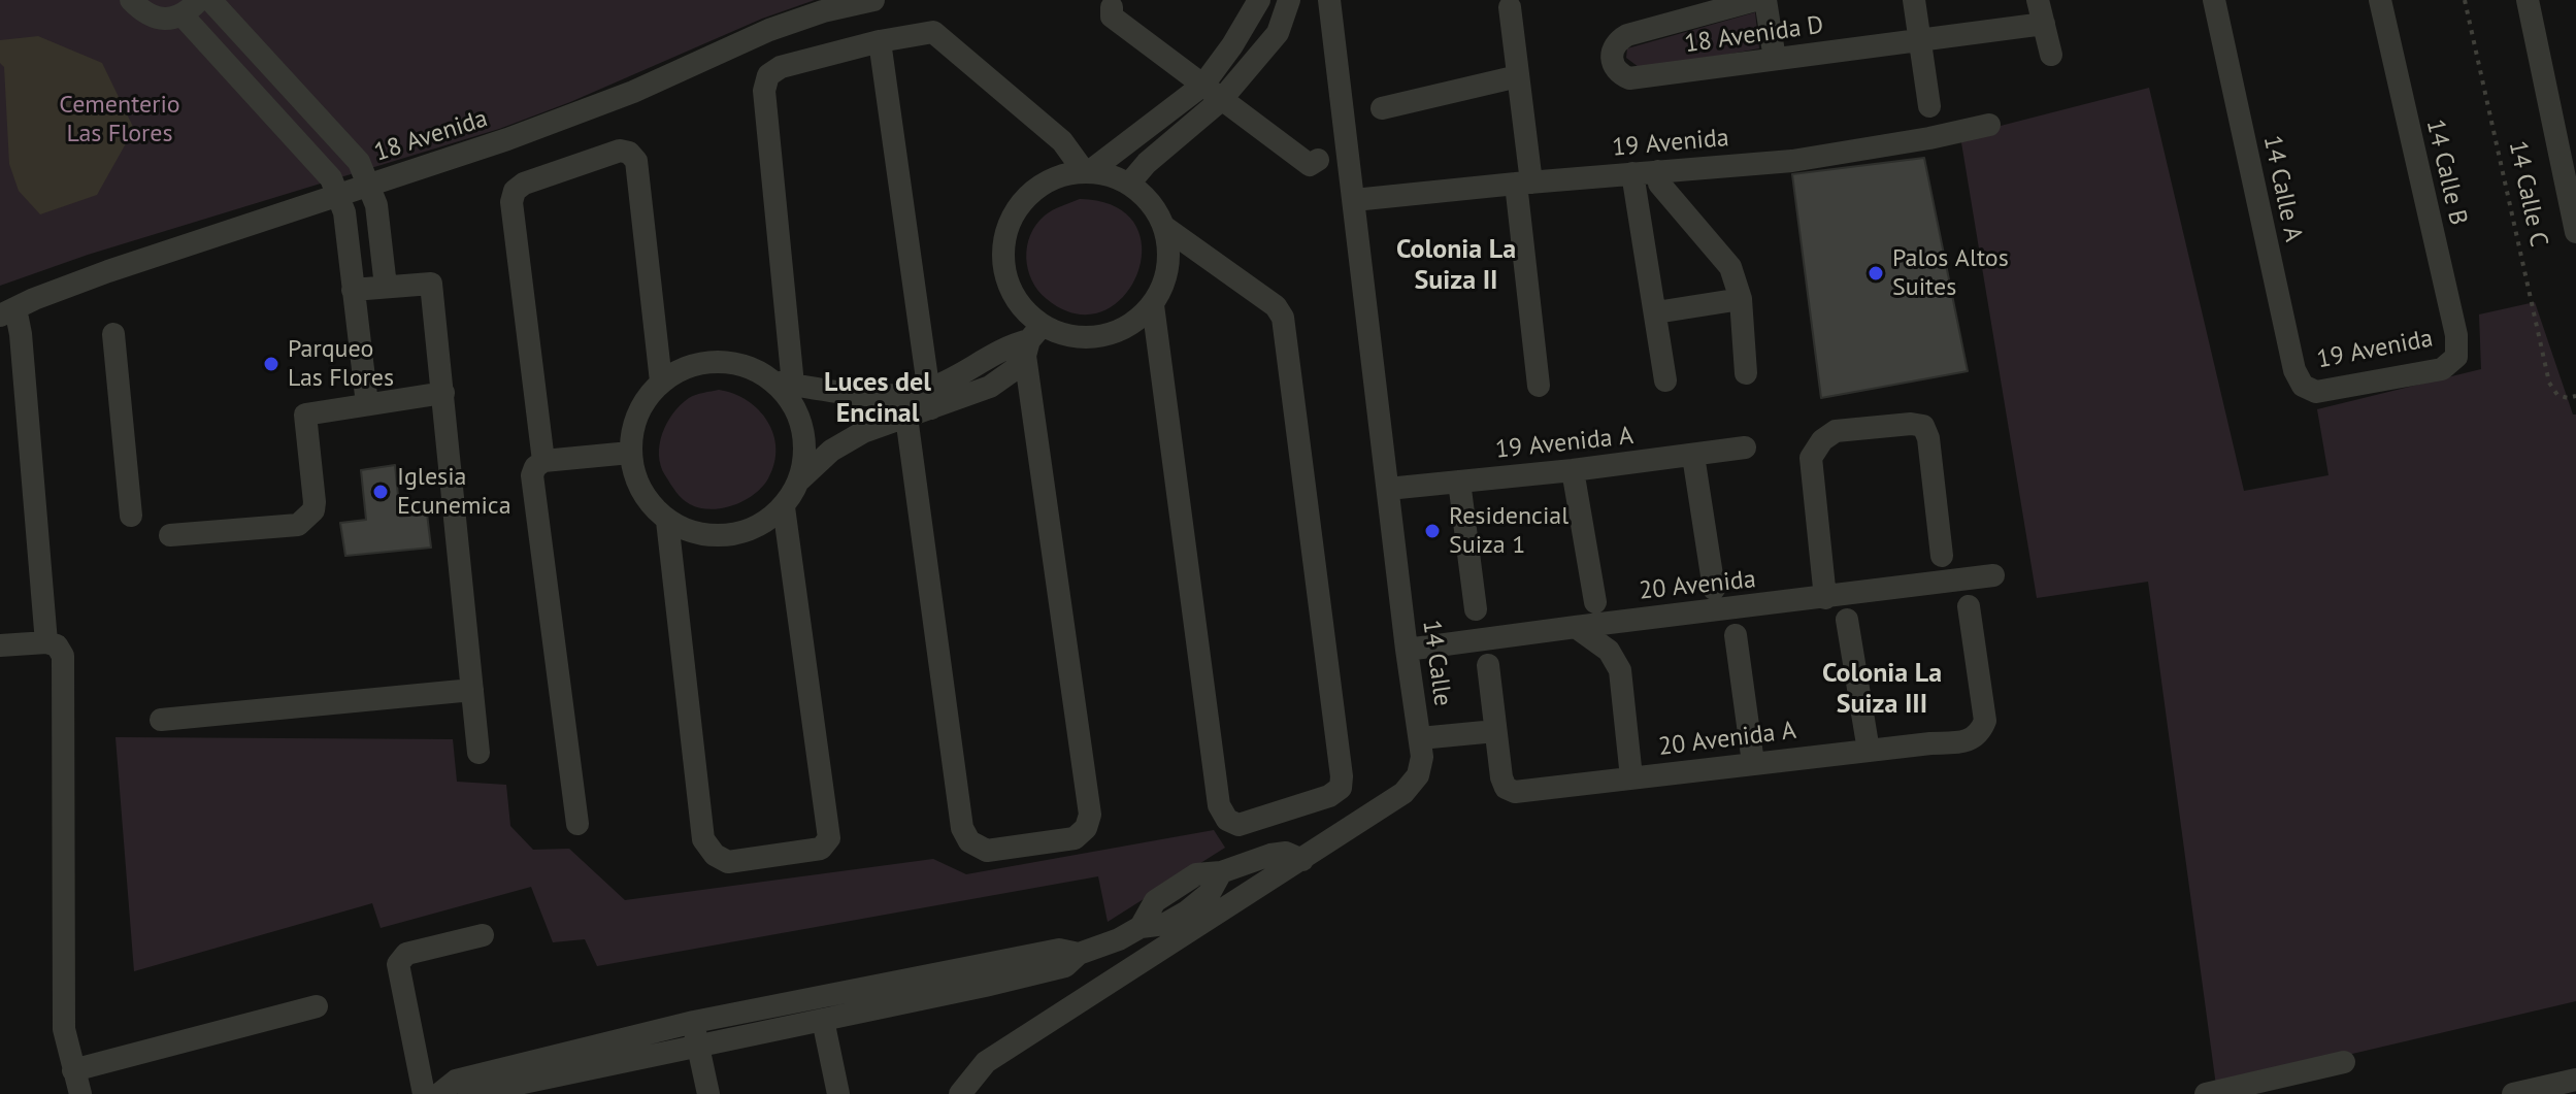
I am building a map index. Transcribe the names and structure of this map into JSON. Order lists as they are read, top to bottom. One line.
{"streets":{"street":["18 Avenida D","18 Avenida","19 Avenida","14 Calle B","14 Calle A","19 Avenida A","20 Avenida","14 Calle","20 Avenida A"],"path":["14 Calle C"]},"crossings":[["19 Avenida","14 Calle B"],["19 Avenida","14 Calle A"],["19 Avenida","14 Calle"],["19 Avenida A","14 Calle"],["20 Avenida","14 Calle"]],"districts":["Colonia La Suiza II","Luces del Encinal","Colonia La Suiza III"],"parks":["Cementerio Las Flores"],"places":["Palos Altos Suites","Parqueo Las Flores","Iglesia Ecunemica","Residencial Suiza 1"]}
